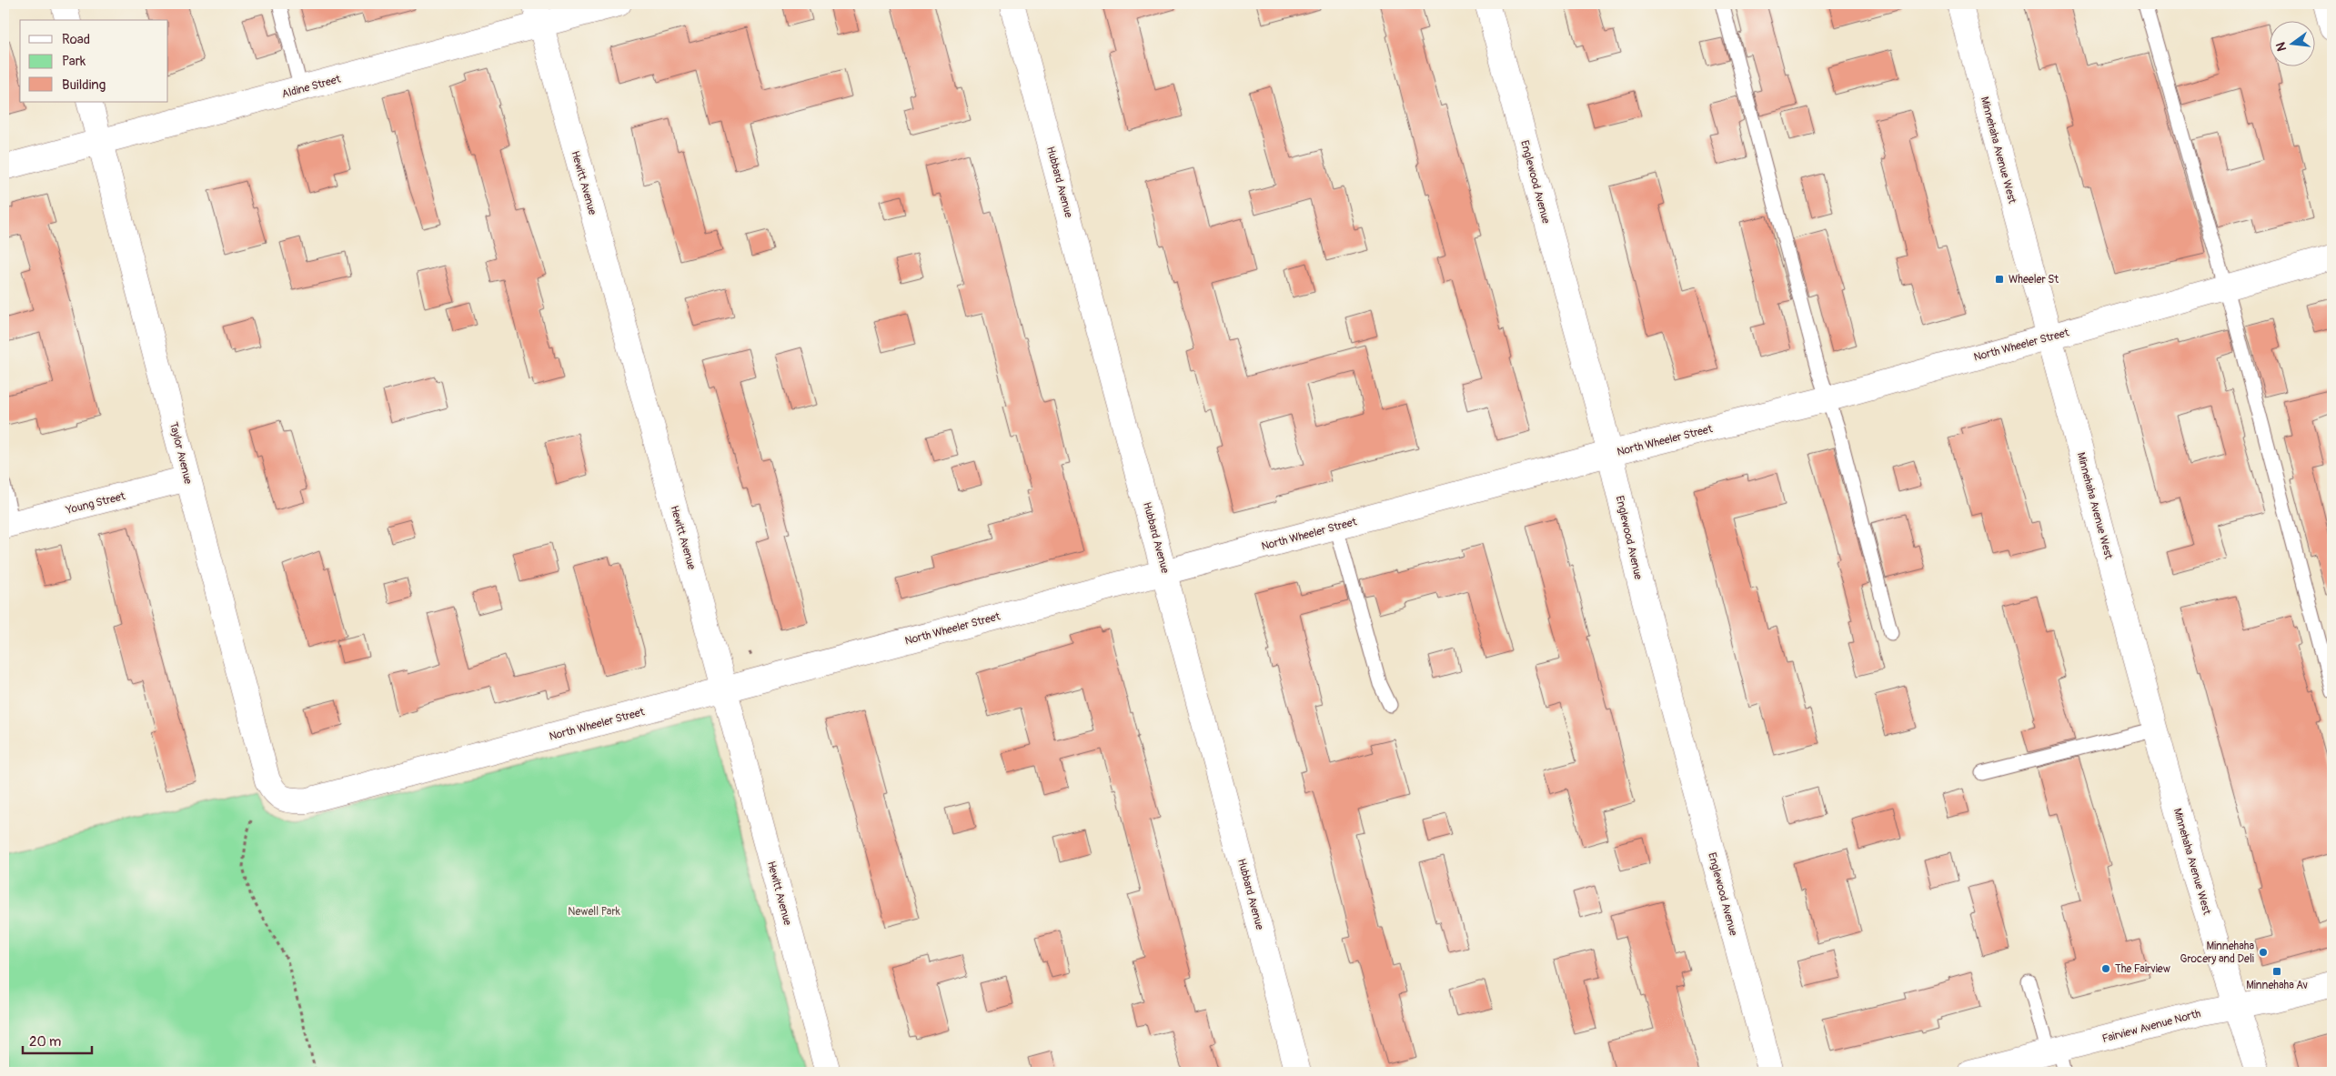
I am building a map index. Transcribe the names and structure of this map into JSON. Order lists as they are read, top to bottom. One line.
{"streets":{"street":["Aldine Street","Minnehaha Avenue West","Hubbard Avenue","Englewood Avenue","Hewitt Avenue","North Wheeler Street","Taylor Avenue","Young Street","Fairview Avenue North"]},"crossings":[["Aldine Street","Hewitt Avenue"],["Aldine Street","Taylor Avenue"],["Minnehaha Avenue West","North Wheeler Street"],["Minnehaha Avenue West","Fairview Avenue North"],["Hubbard Avenue","North Wheeler Street"],["Englewood Avenue","North Wheeler Street"],["Hewitt Avenue","North Wheeler Street"],["North Wheeler Street","Taylor Avenue"],["Taylor Avenue","Young Street"]],"parks":["Newell Park"],"places":{"transit":["Wheeler St","Minnehaha Av"],"other":["Minnehaha Grocery and Deli","The Fairview"]},"legend":["Road","Park","Building"],"scale_bar":"20 m","north":"left"}
